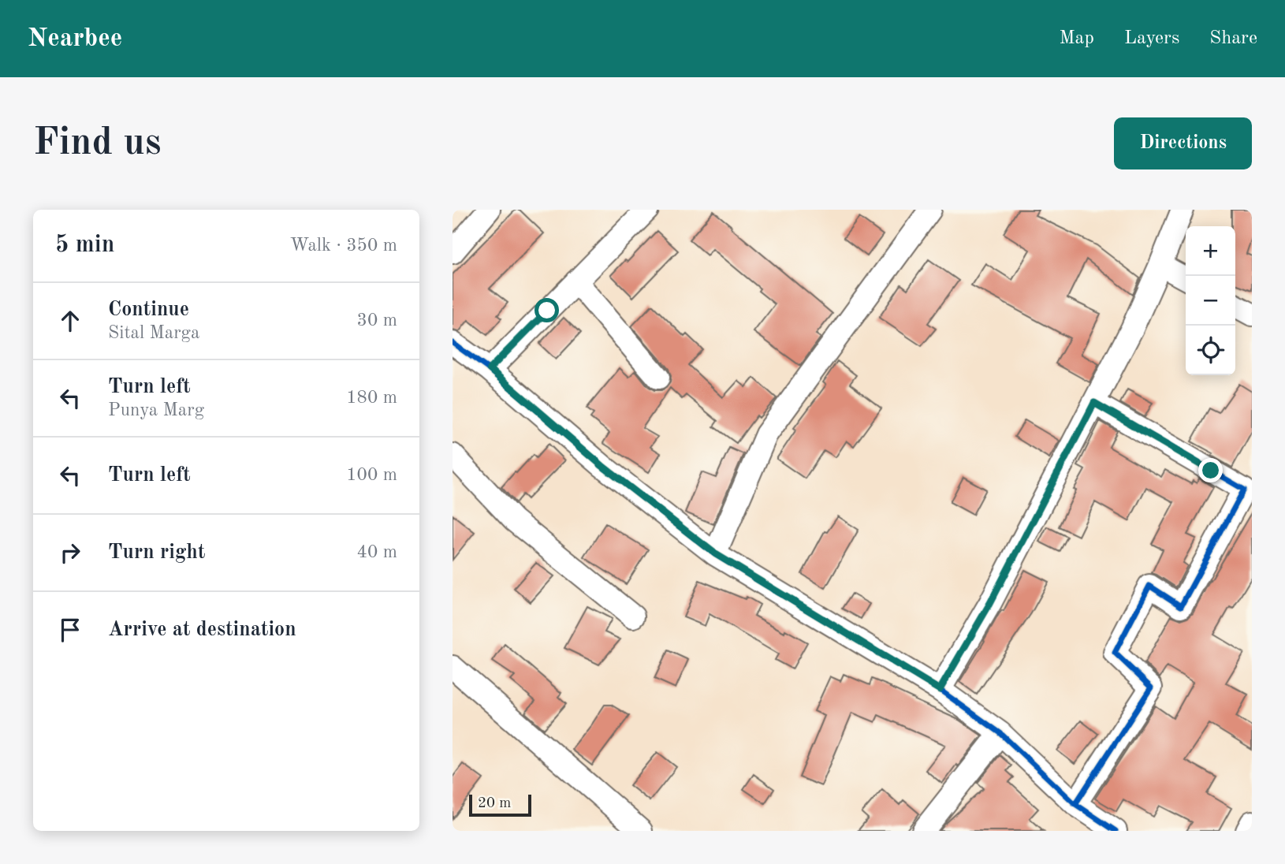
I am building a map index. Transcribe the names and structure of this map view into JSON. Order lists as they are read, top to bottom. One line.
{"scale_bar":"20 m","page":{"header":"Nearbee","nav":["Map","Layers","Share"],"buttons":"Directions","title":"Find us","heading":["5 min","Walk · 350 m"],"map_buttons":["+","−"],"list":[["Continue","Sital Marga","30 m"],["Turn left","Punya Marg","180 m"],["Turn left","100 m"],["Turn right","40 m"],"Arrive at destination"],"scale":"20 m"}}
